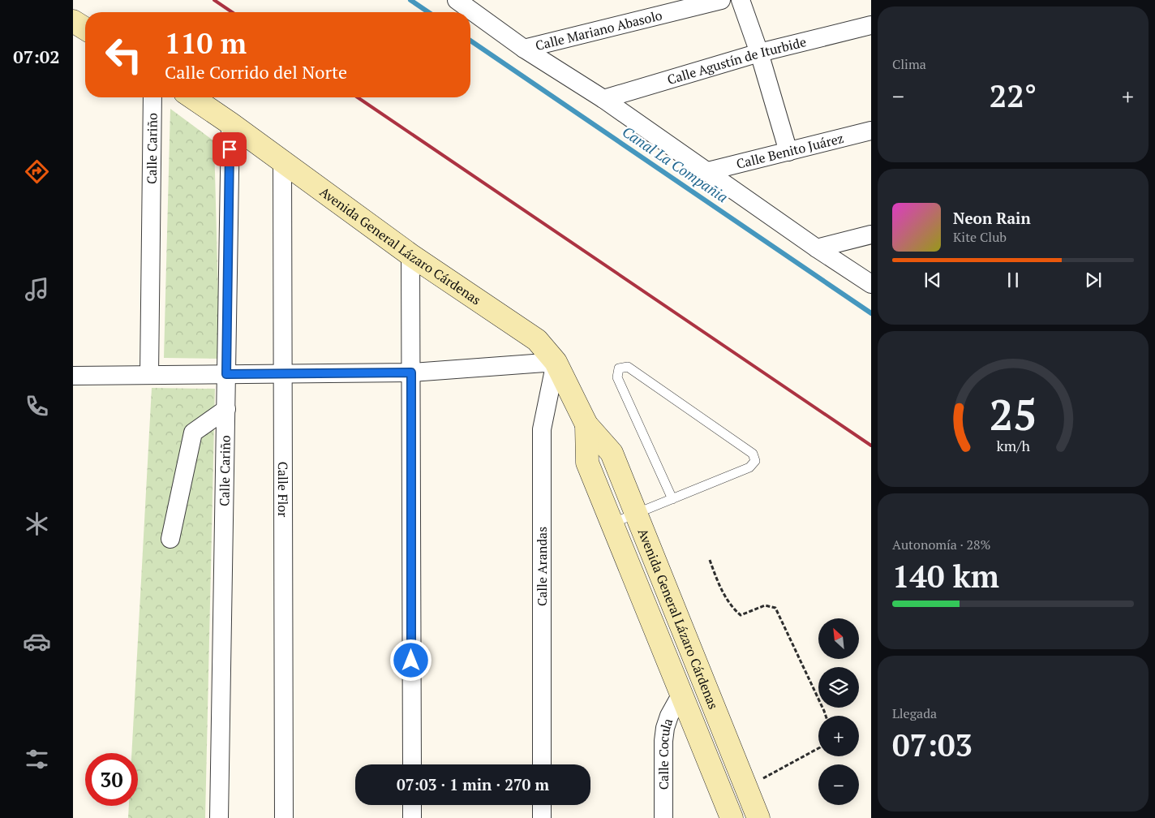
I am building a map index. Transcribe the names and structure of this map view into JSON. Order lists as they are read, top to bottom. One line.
{"streets":{"street":["Calle Mariano Abasolo","Calle Agustín de Iturbide","Calle Cariño","Calle Benito Juárez","Avenida General Lázaro Cárdenas","Calle Flor","Calle Arandas","Calle Cocula"]},"crossings":[["Calle Cariño","Avenida General Lázaro Cárdenas"],["Avenida General Lázaro Cárdenas","Calle Flor"],["Avenida General Lázaro Cárdenas","Calle Arandas"],["Avenida General Lázaro Cárdenas","Calle Cocula"]],"water":["Canal La Compañia"],"north":"top left","page":{"tabs":"07:02","tile":["Clima",["Autonomía · 28%","140 km"],["Llegada","07:03"]],"turn":["110 m","Calle Corrido del Norte"],"heat":["−","22°","+"],"song":["Neon Rain","Kite Club"],"map_buttons":["+","−"],"limit":"30","trip":"07:03 · 1 min · 270 m","gauge":["25","km/h"]}}
